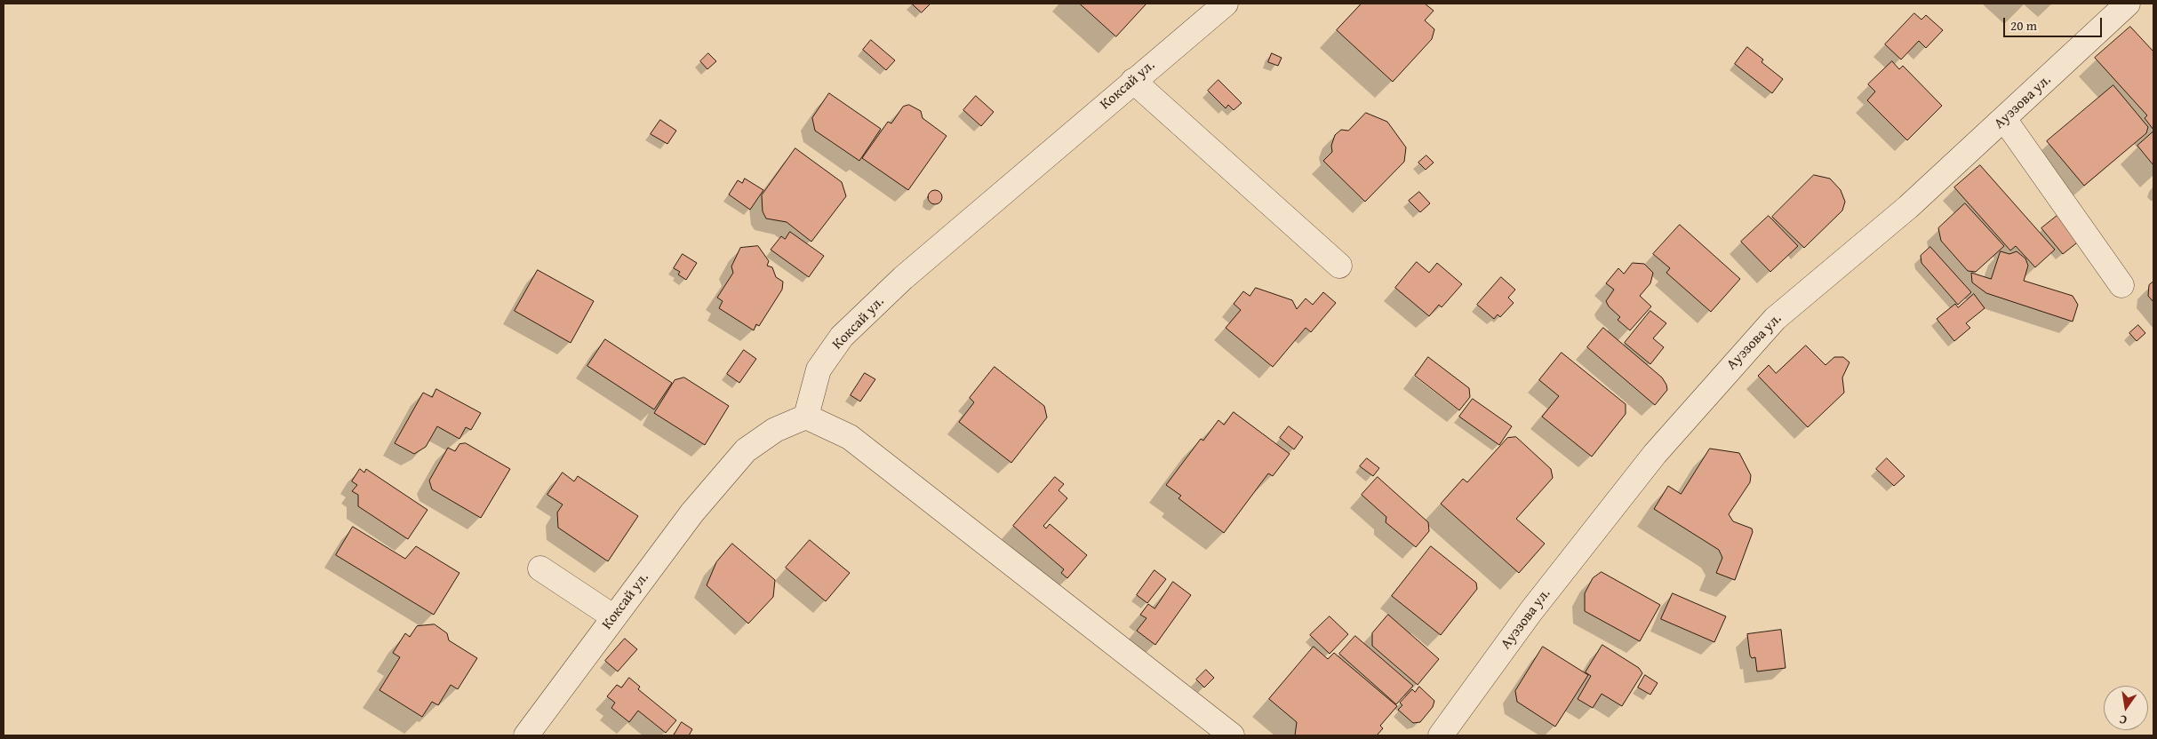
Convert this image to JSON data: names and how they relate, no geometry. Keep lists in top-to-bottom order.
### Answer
{
  "streets": {
    "street": ["Коксай ул.", "Ауэзова ул."]
  },
  "scale_bar": "20 m",
  "north": "bottom"
}
